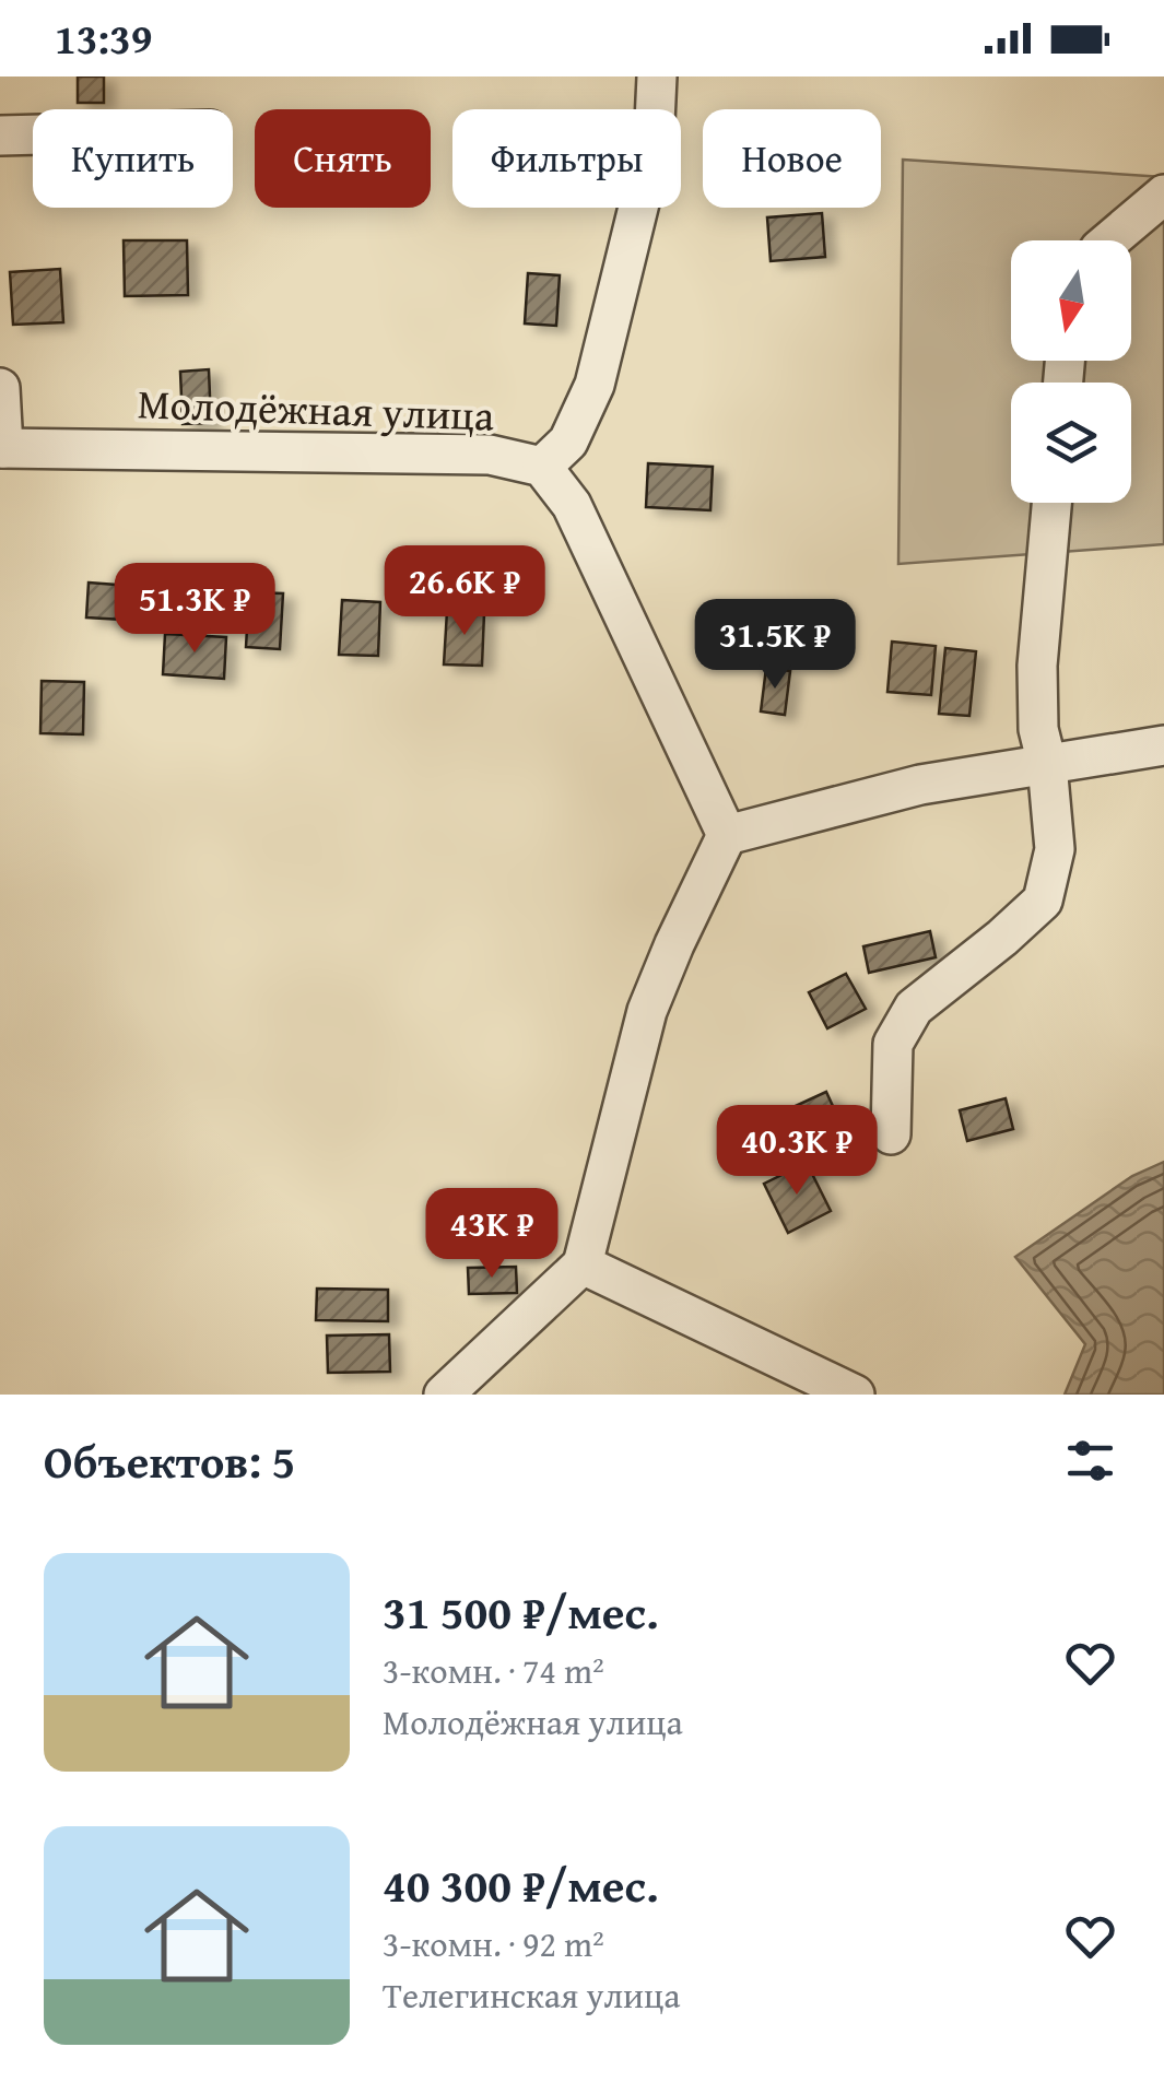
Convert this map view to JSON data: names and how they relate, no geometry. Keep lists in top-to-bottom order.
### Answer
{
  "streets": {
    "street": ["Молодёжная улица"]
  },
  "north": "bottom",
  "page": {
    "status": "13:39",
    "chip": [
      "Купить",
      "Снять",
      "Фильтры",
      "Новое"
    ],
    "price": [
      "26.6K ₽",
      "51.3K ₽",
      "31.5K ₽",
      "40.3K ₽",
      "43K ₽"
    ],
    "heading": "Объектов: 5",
    "list": [
      {
        "name": "31 500 ₽/мес.",
        "note": "3-комн. · 74 m² · Молодёжная улица"
      },
      {
        "name": "40 300 ₽/мес.",
        "note": "3-комн. · 92 m² · Телегинская улица"
      }
    ]
  }
}
